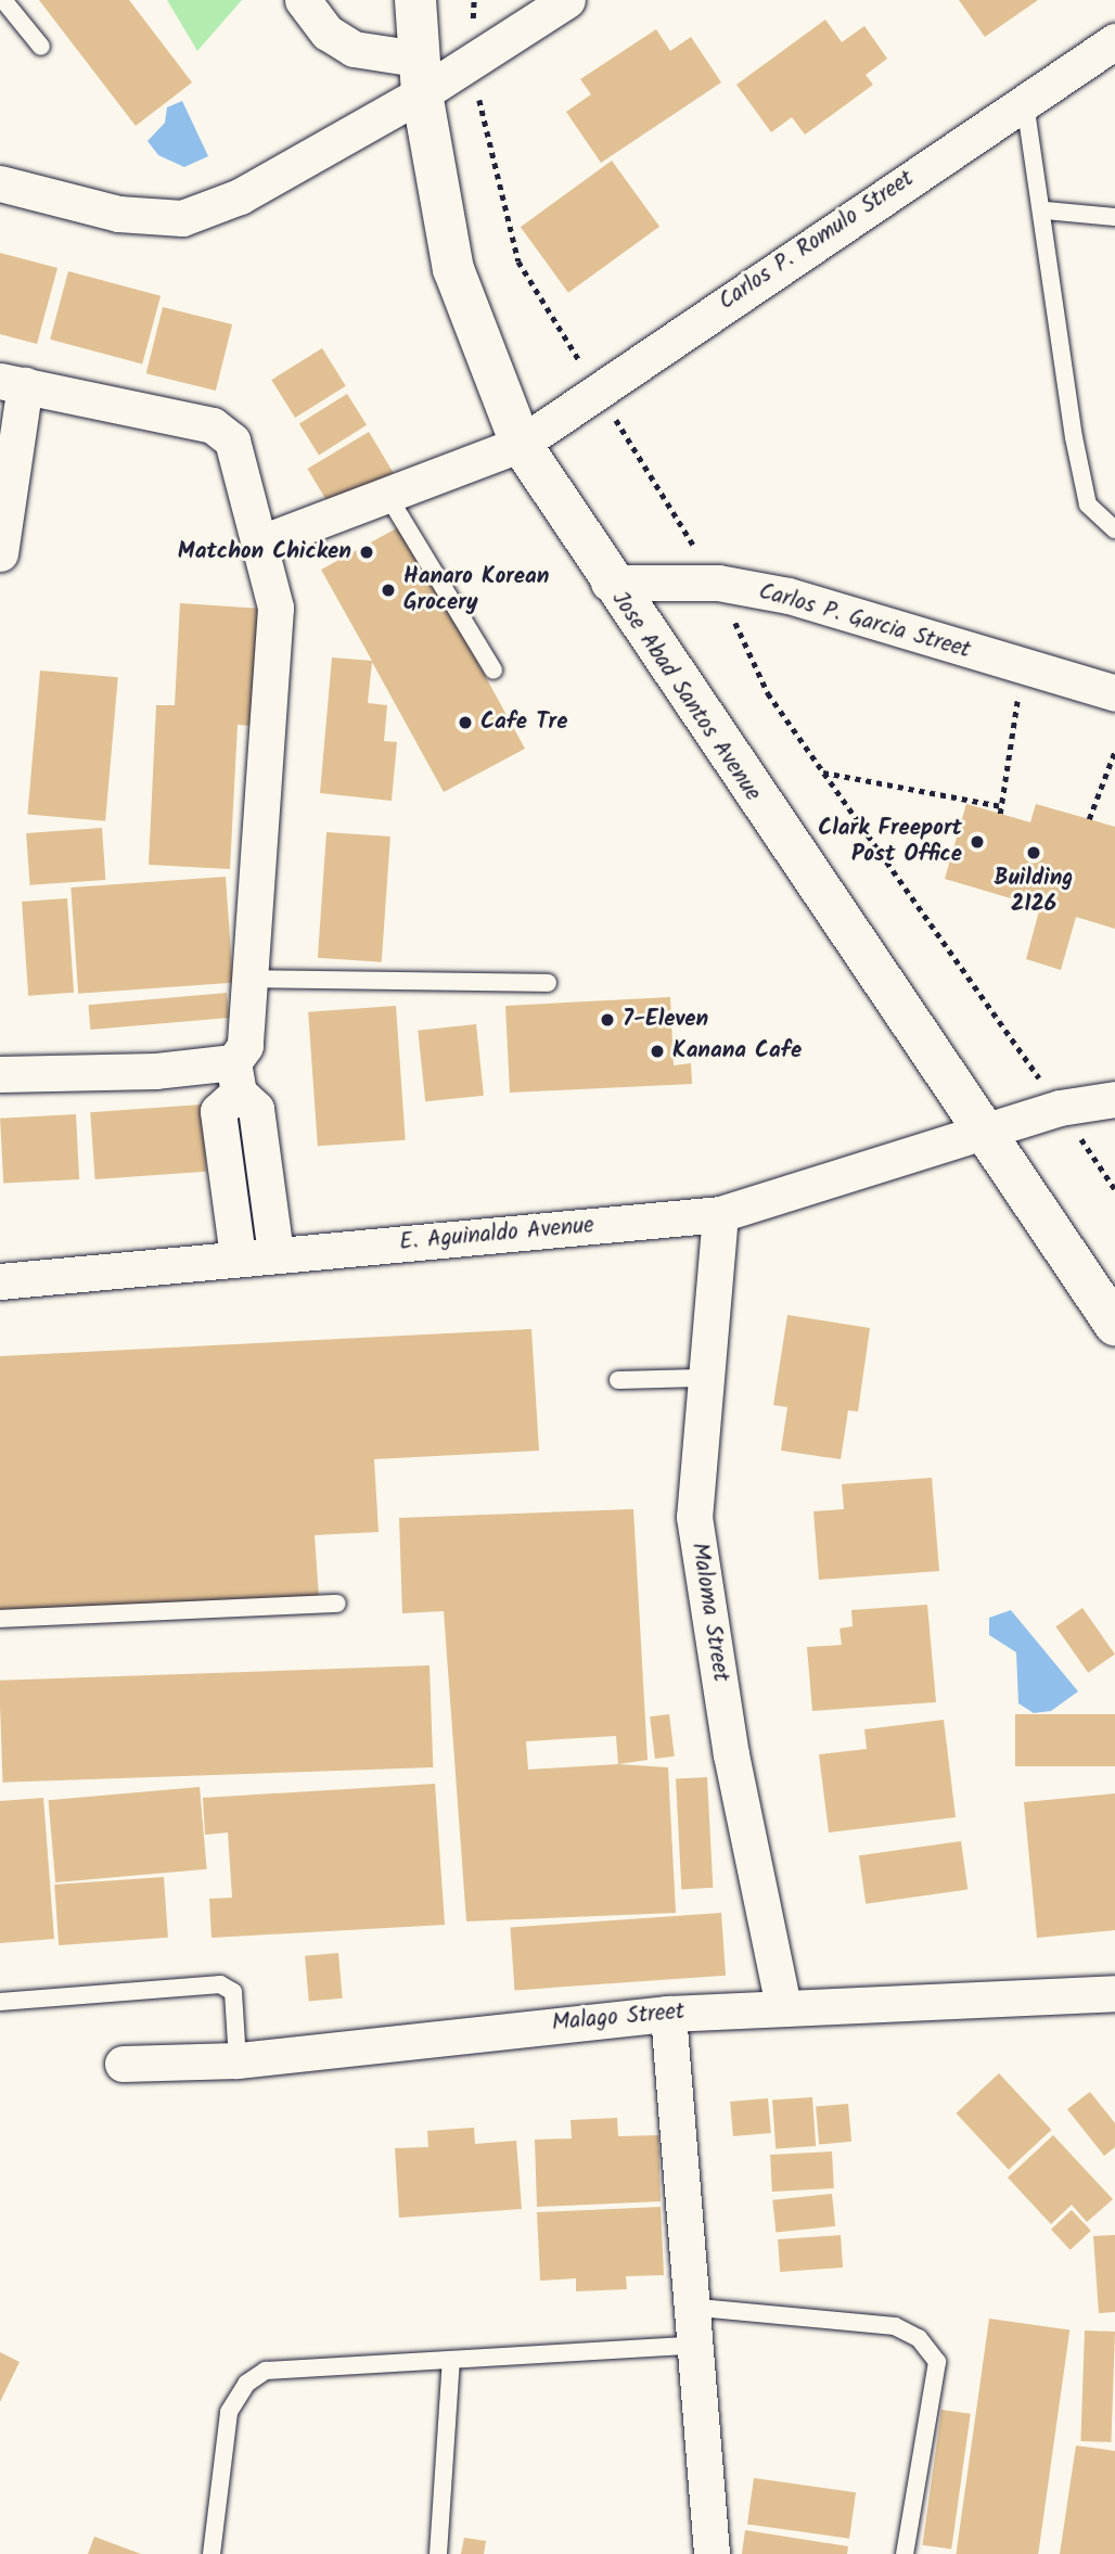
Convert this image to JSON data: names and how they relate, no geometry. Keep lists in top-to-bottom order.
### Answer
{
  "streets": {
    "main road": ["Jose Abad Santos Avenue"],
    "street": [
      "Carlos P. Romulo Street",
      "Carlos P. Garcia Street",
      "E. Aguinaldo Avenue",
      "Maloma Street",
      "Malago Street"
    ]
  },
  "crossings": [
    ["Carlos P. Romulo Street", "Jose Abad Santos Avenue"],
    ["Carlos P. Garcia Street", "Jose Abad Santos Avenue"],
    ["Jose Abad Santos Avenue", "E. Aguinaldo Avenue"],
    ["E. Aguinaldo Avenue", "Maloma Street"],
    ["Maloma Street", "Malago Street"]
  ],
  "places": [
    "Matchon Chicken",
    "Hanaro Korean Grocery",
    "Cafe Tre",
    "Clark Freeport Post Office",
    "Building 2126",
    "7-Eleven",
    "Kanana Cafe"
  ]
}
